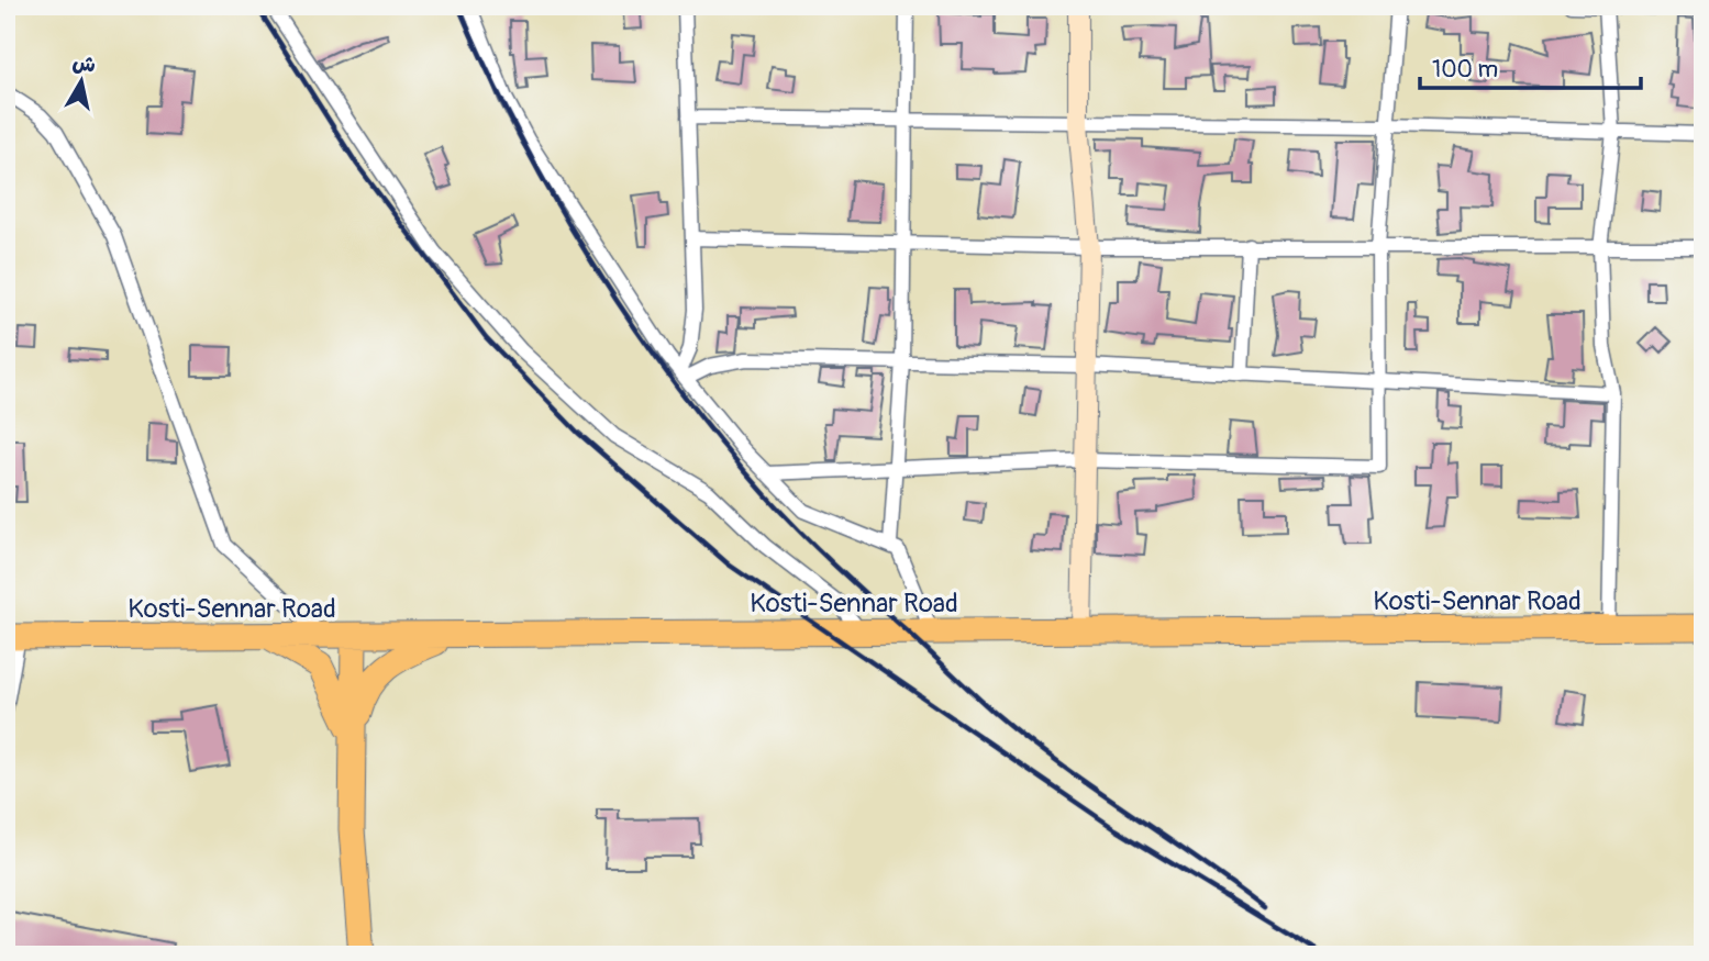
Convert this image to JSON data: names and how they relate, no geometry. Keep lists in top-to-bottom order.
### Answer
{
  "streets": {
    "highway": ["Kosti-Sennar Road"]
  },
  "scale_bar": "100 m",
  "north": "top"
}
